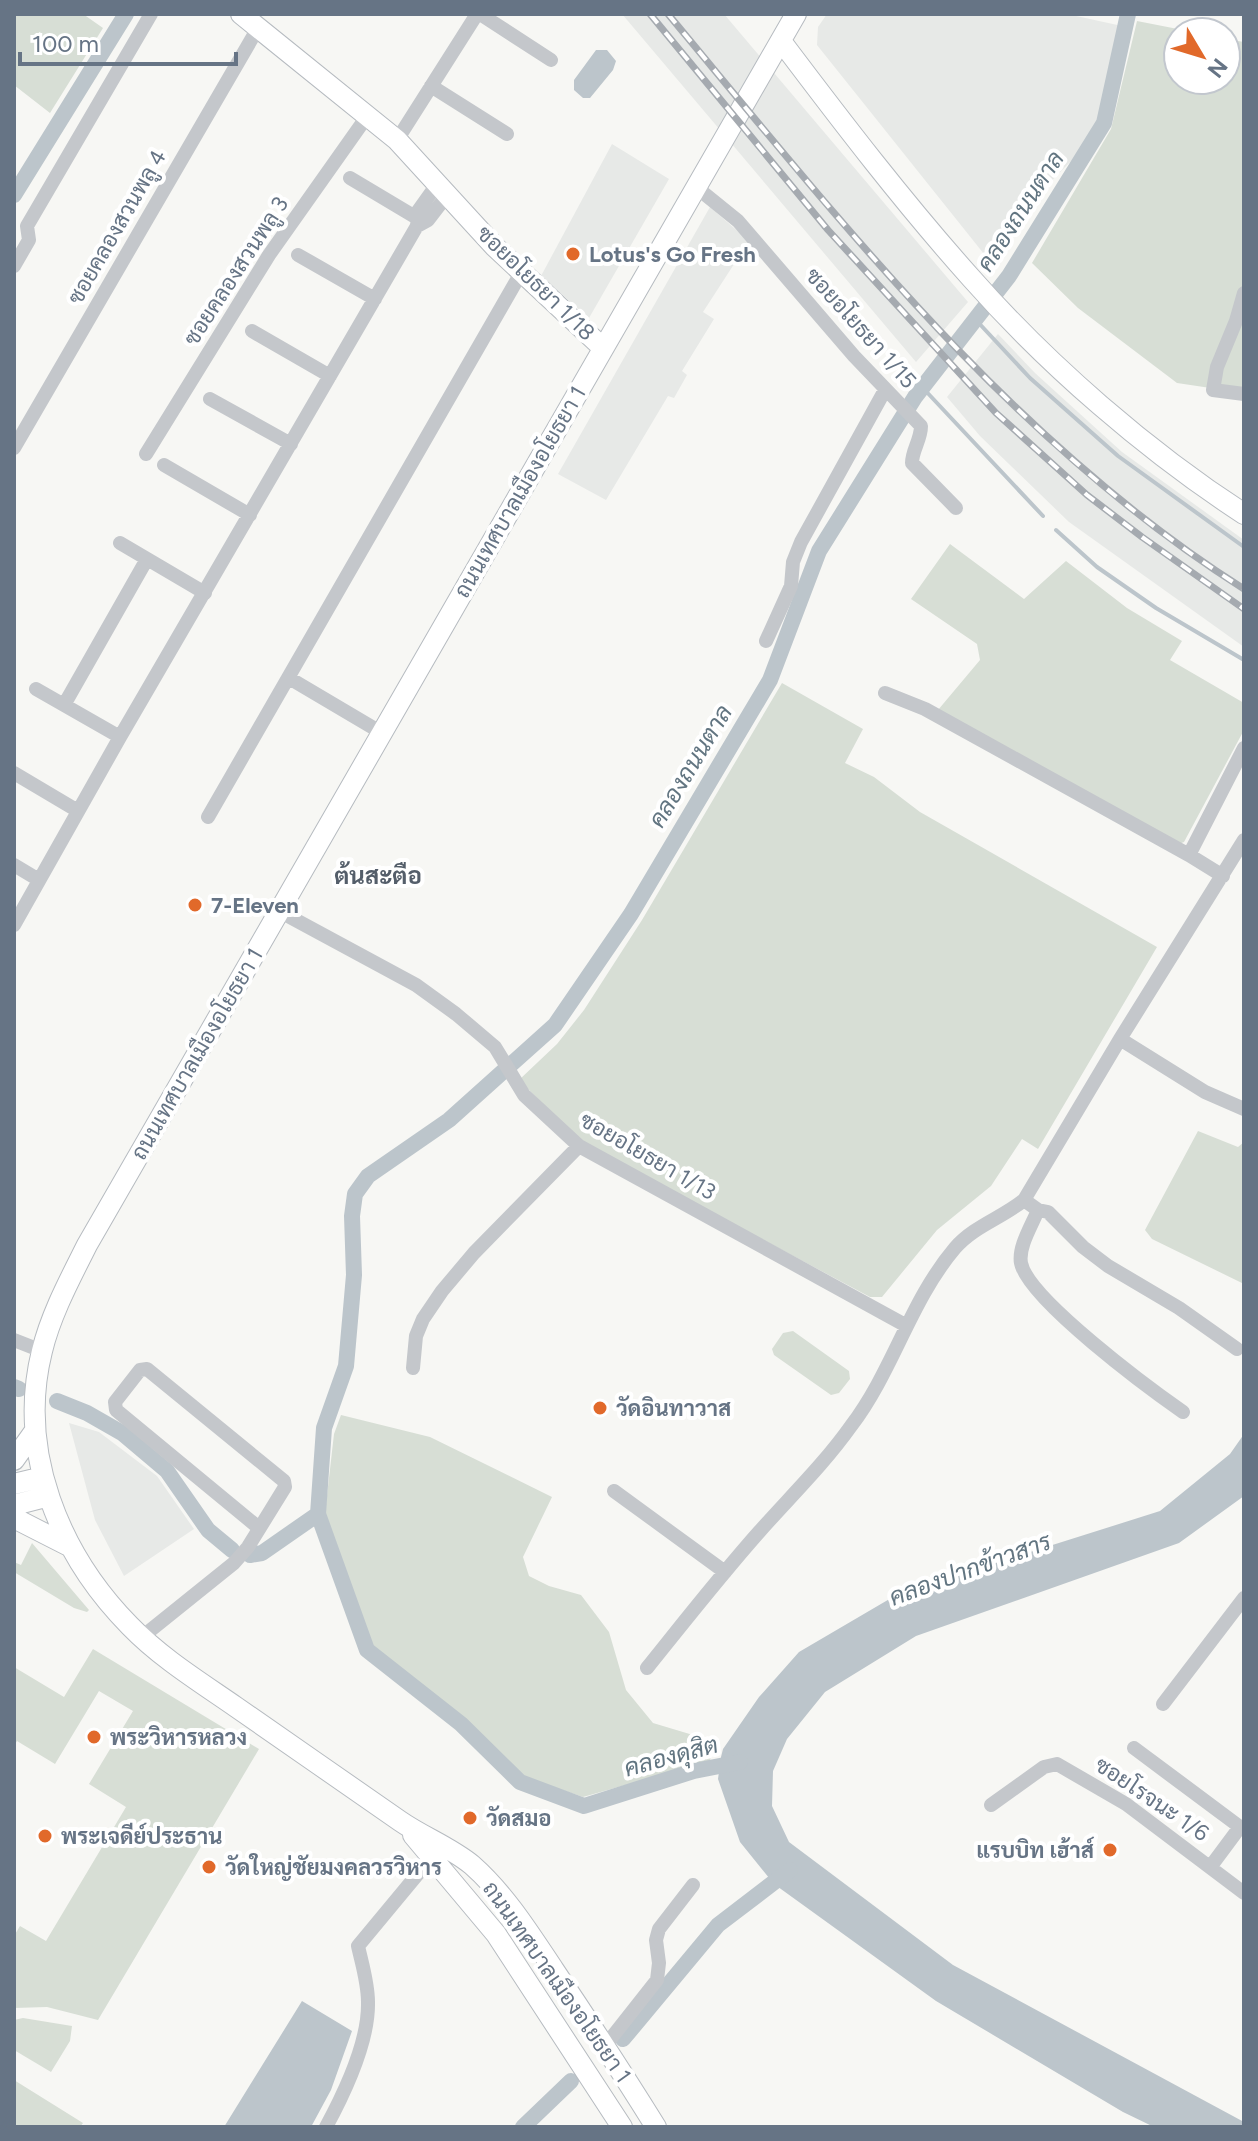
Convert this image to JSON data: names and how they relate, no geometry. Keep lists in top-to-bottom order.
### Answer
{
  "streets": {
    "main road": ["ซอยอโยธยา 1/18", "ถนนเทศบาลเมืองอโยธยา 1"],
    "street": [
      "ซอยคลองสวนพลู 4",
      "ซอยคลองสวนพลู 3",
      "ซอยอโยธยา 1/15",
      "ซอยอโยธยา 1/13",
      "ซอยโรจนะ 1/6"
    ]
  },
  "crossings": [
    ["ซอยคลองสวนพลู 4", "ซอยอโยธยา 1/18"],
    ["ซอยคลองสวนพลู 3", "ซอยอโยธยา 1/18"],
    ["ซอยอโยธยา 1/18", "ถนนเทศบาลเมืองอโยธยา 1"],
    ["ซอยอโยธยา 1/15", "ถนนเทศบาลเมืองอโยธยา 1"],
    ["ถนนเทศบาลเมืองอโยธยา 1", "ซอยอโยธยา 1/13"]
  ],
  "districts": ["ต้นสะตือ"],
  "water": ["คลองถนนตาล", "คลองปากข้าวสาร", "คลองดุสิต"],
  "places": [
    "Lotus's Go Fresh",
    "7-Eleven",
    "วัดอินทาวาส",
    "พระวิหารหลวง",
    "วัดสมอ",
    "พระเจดีย์ประธาน",
    "แรบบิท เฮ้าส์",
    "วัดใหญ่ชัยมงคลวรวิหาร"
  ],
  "scale_bar": "100 m",
  "north": "bottom right"
}
